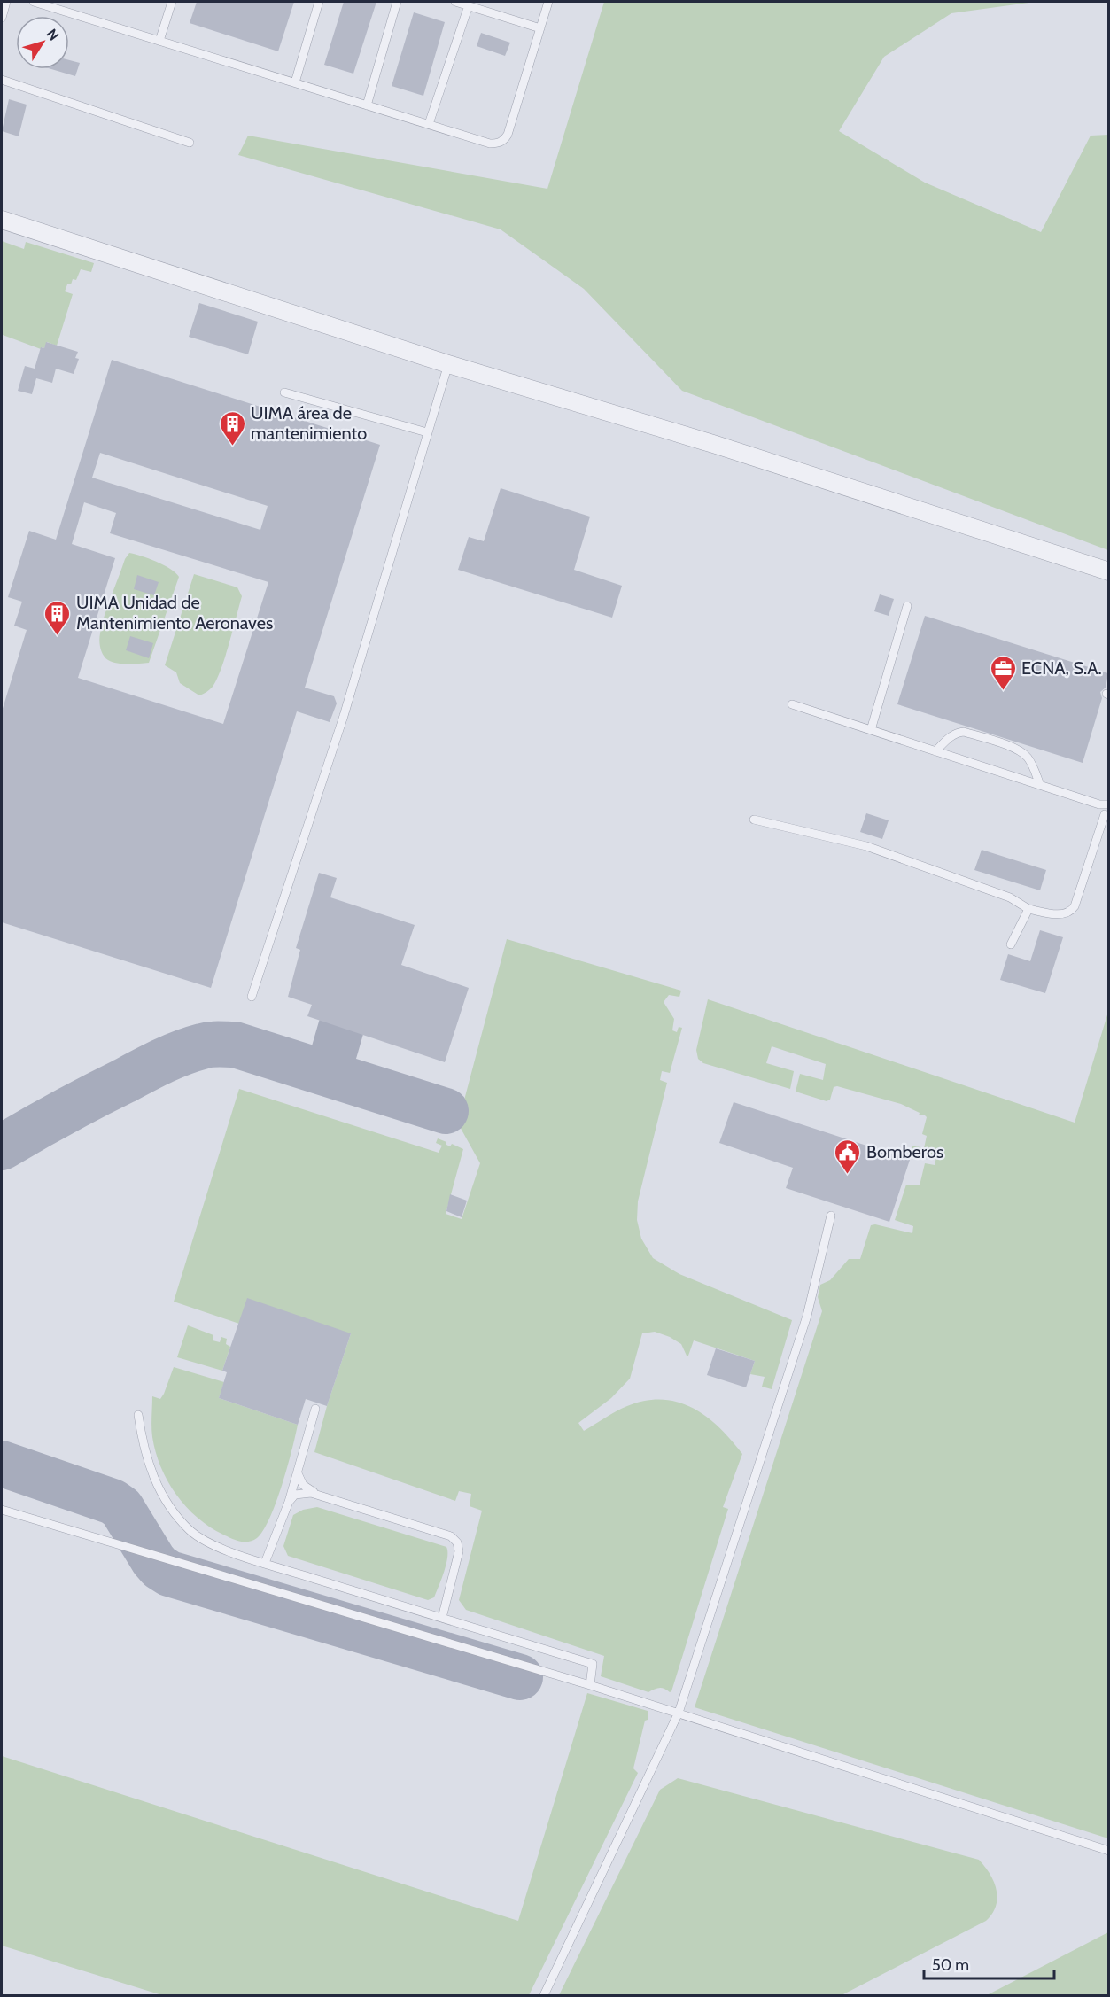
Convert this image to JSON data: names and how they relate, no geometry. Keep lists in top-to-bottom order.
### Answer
{
  "places": {
    "building": ["UIMA área de mantenimiento", "UIMA Unidad de Mantenimiento Aeronaves"],
    "office": ["ECNA, S.A."],
    "public building": ["Bomberos"]
  },
  "scale_bar": "50 m",
  "north": "top right"
}
